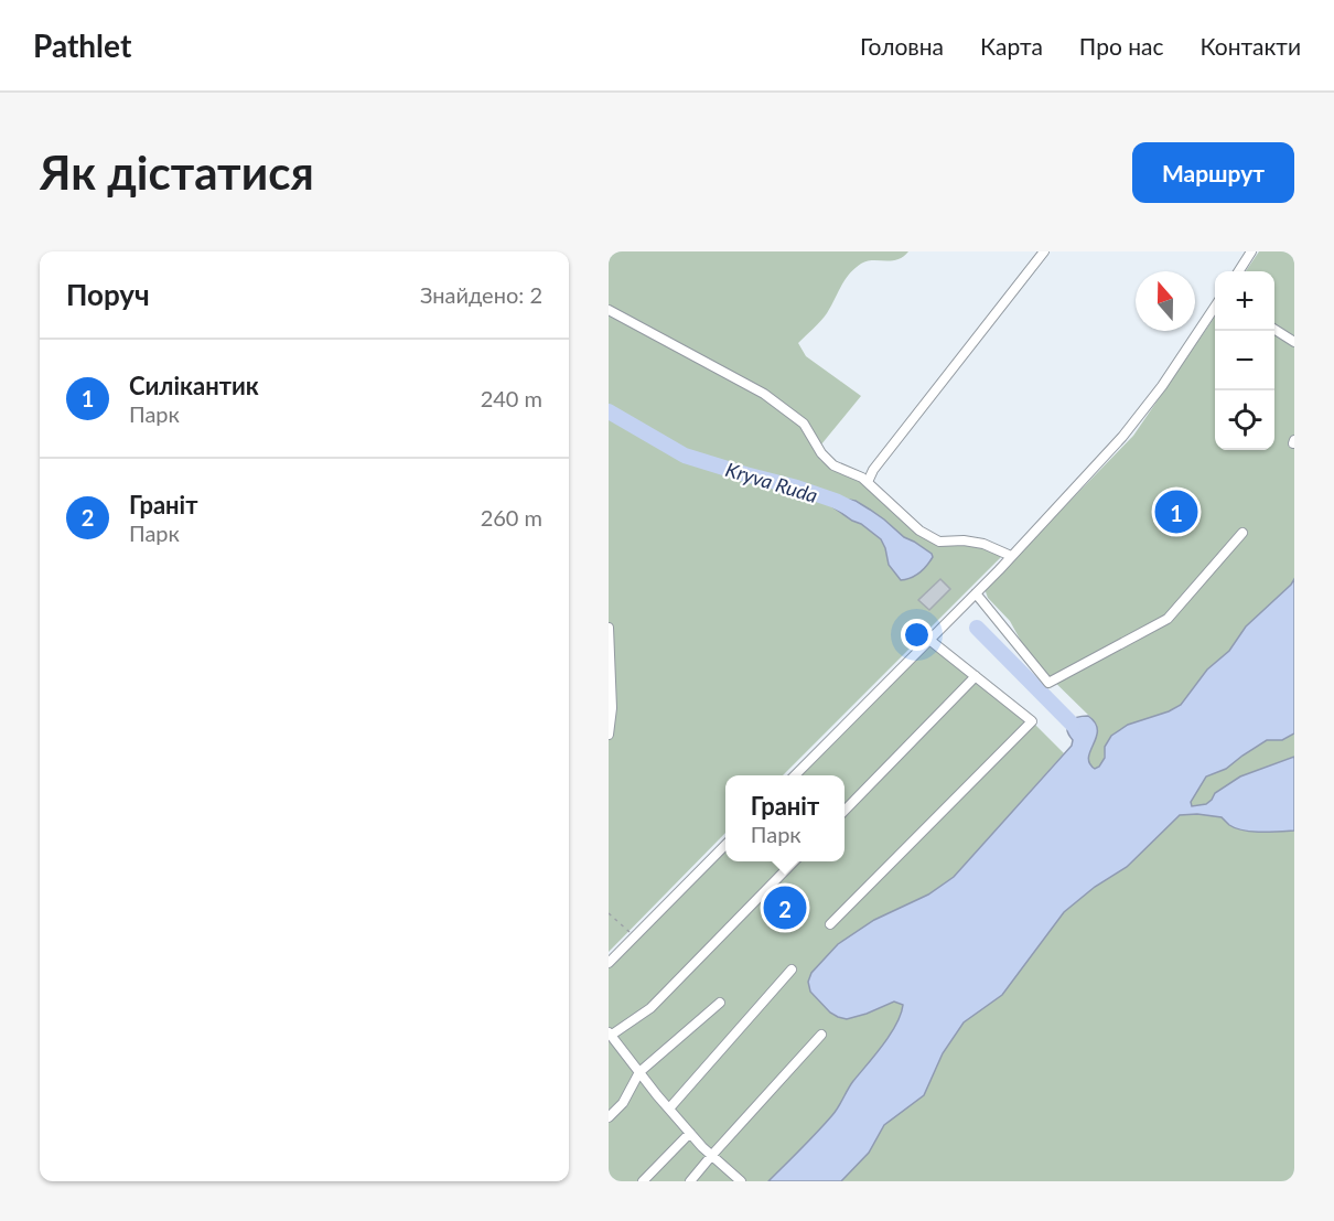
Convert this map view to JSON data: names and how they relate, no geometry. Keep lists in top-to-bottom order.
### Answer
{
  "water": ["Kryva Ruda"],
  "north": "top",
  "page": {
    "header": "Pathlet",
    "nav": [
      "Головна",
      "Карта",
      "Про нас",
      "Контакти"
    ],
    "buttons": "Маршрут",
    "title": "Як дістатися",
    "heading": ["Поруч", "Знайдено: 2"],
    "map_buttons": ["+", "−"],
    "list": [
      {
        "mark": "1",
        "name": "Силікантик",
        "note": "Парк",
        "value": "240 m"
      },
      {
        "mark": "2",
        "name": "Граніт",
        "note": "Парк",
        "value": "260 m"
      }
    ],
    "pins": ["1", "2"],
    "popup": ["Граніт", "Парк"]
  }
}
